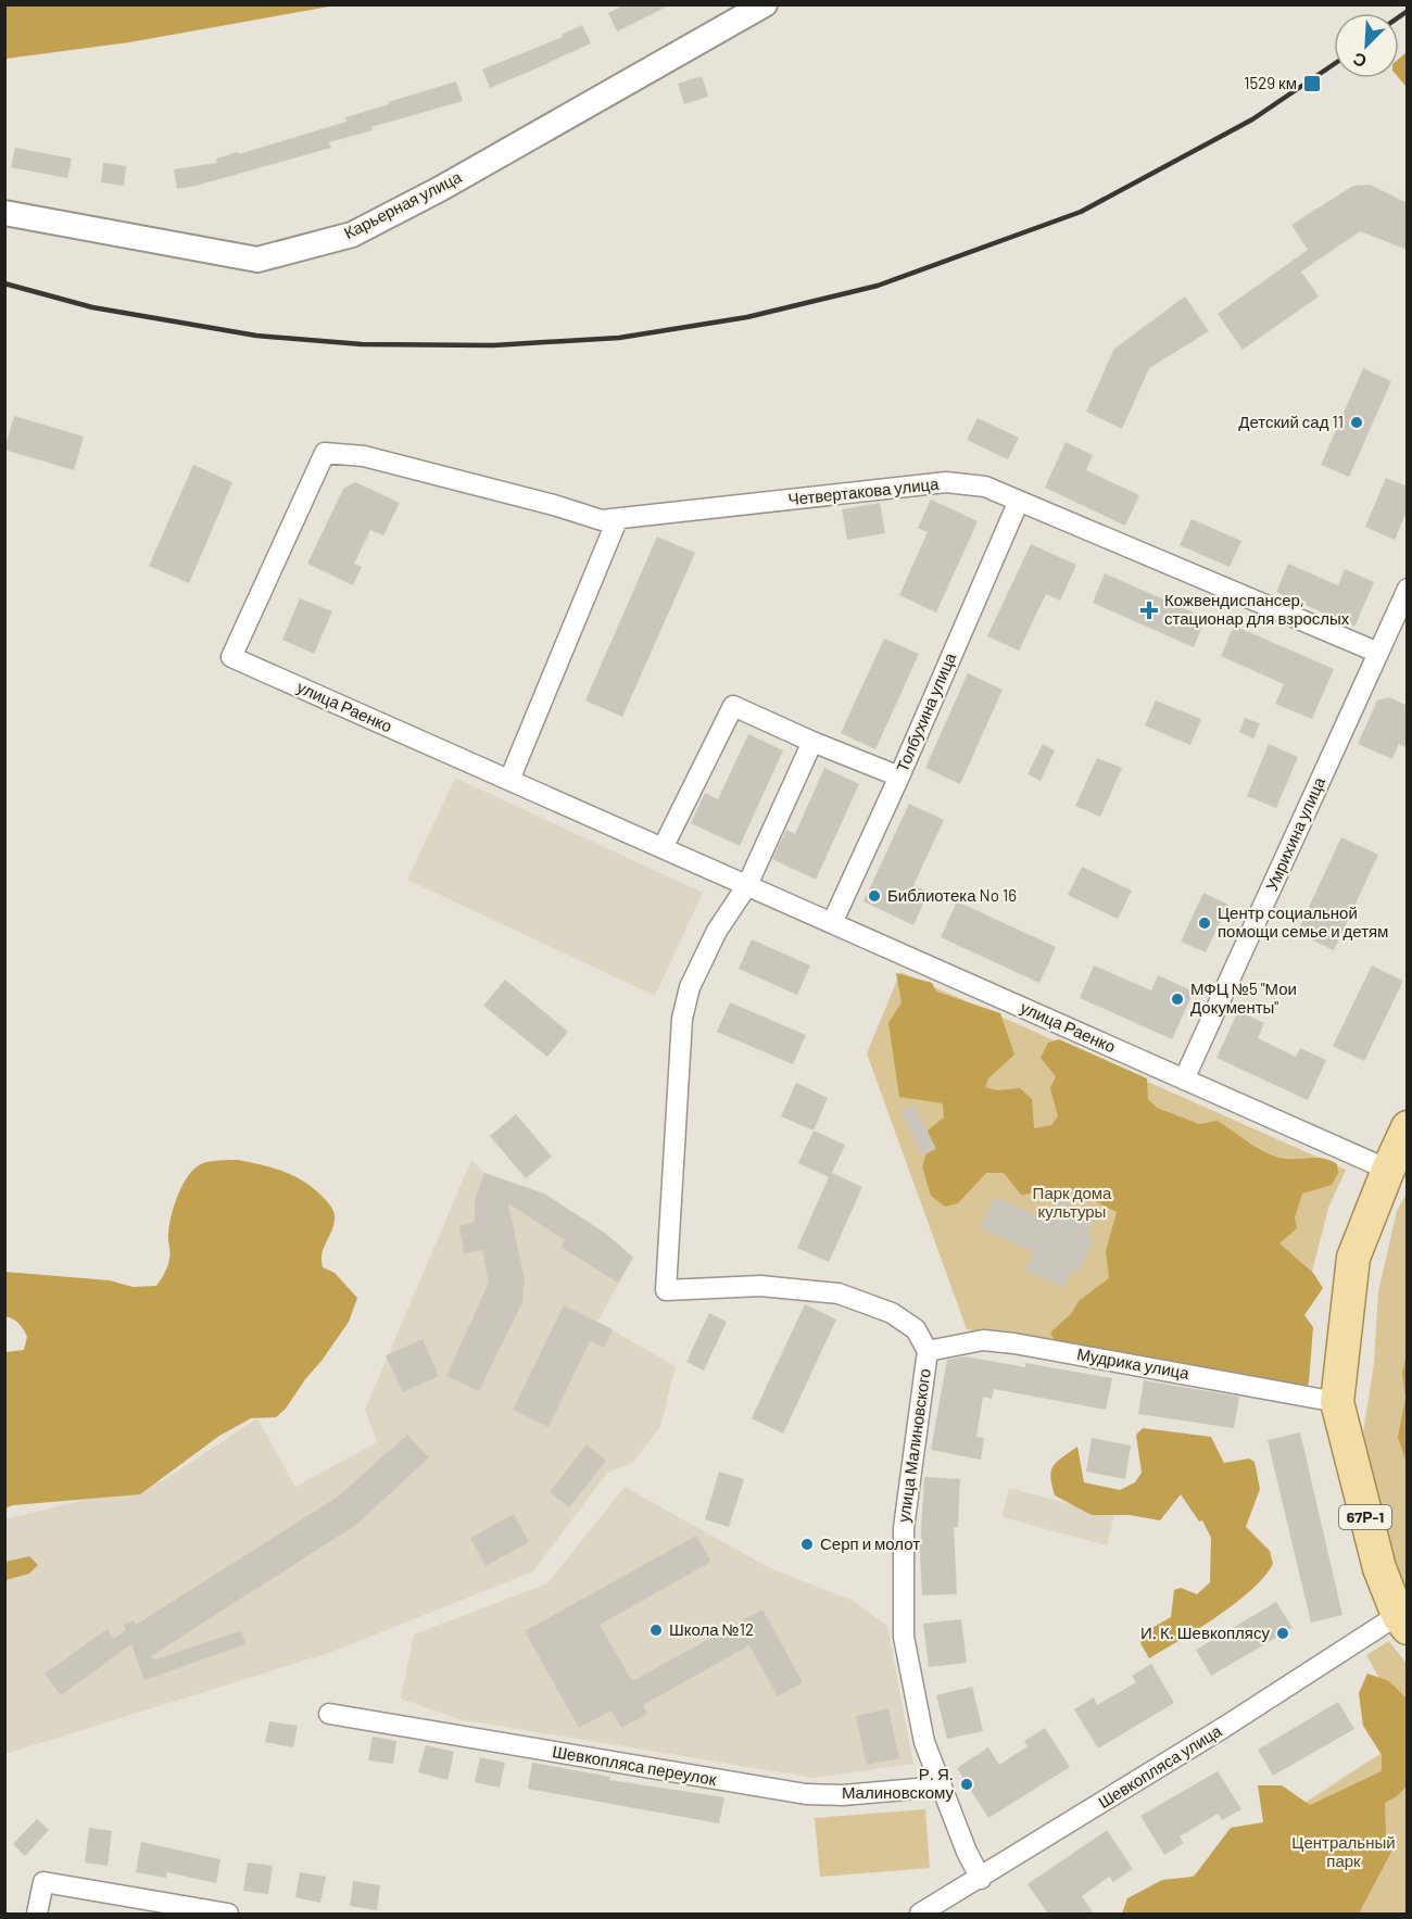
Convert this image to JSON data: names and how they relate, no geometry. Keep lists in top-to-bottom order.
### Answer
{
  "streets": {
    "main road": ["67Р-1"],
    "street": [
      "Карьерная улица",
      "Четвертакова улица",
      "улица Раенко",
      "Толбухина улица",
      "Умрихина улица",
      "Мудрика улица",
      "улица Малиновского",
      "Шевкопляса переулок",
      "Шевкопляса улица"
    ]
  },
  "crossings": [
    ["Четвертакова улица", "улица Раенко"],
    ["Четвертакова улица", "Толбухина улица"],
    ["Четвертакова улица", "Умрихина улица"],
    ["улица Раенко", "Толбухина улица"],
    ["улица Раенко", "Умрихина улица"],
    ["улица Раенко", "улица Малиновского"],
    ["улица Раенко", "67Р-1"],
    ["Мудрика улица", "улица Малиновского"],
    ["Мудрика улица", "67Р-1"],
    ["улица Малиновского", "Шевкопляса переулок"],
    ["улица Малиновского", "Шевкопляса улица"],
    ["67Р-1", "Шевкопляса улица"]
  ],
  "parks": ["Парк дома культуры", "Центральный парк"],
  "places": {
    "transit": ["1529 км"],
    "other": [
      "Детский сад 11",
      "Библиотека No 16",
      "Центр социальной помощи семье и детям",
      "МФЦ №5 \"Мои Документы\"",
      "Серп и молот",
      "Школа №12",
      "И. К. Шевкоплясу",
      "Р. Я. Малиновскому"
    ],
    "health": ["Кожвендиспансер, стационар для взрослых"]
  },
  "north": "bottom left"
}
